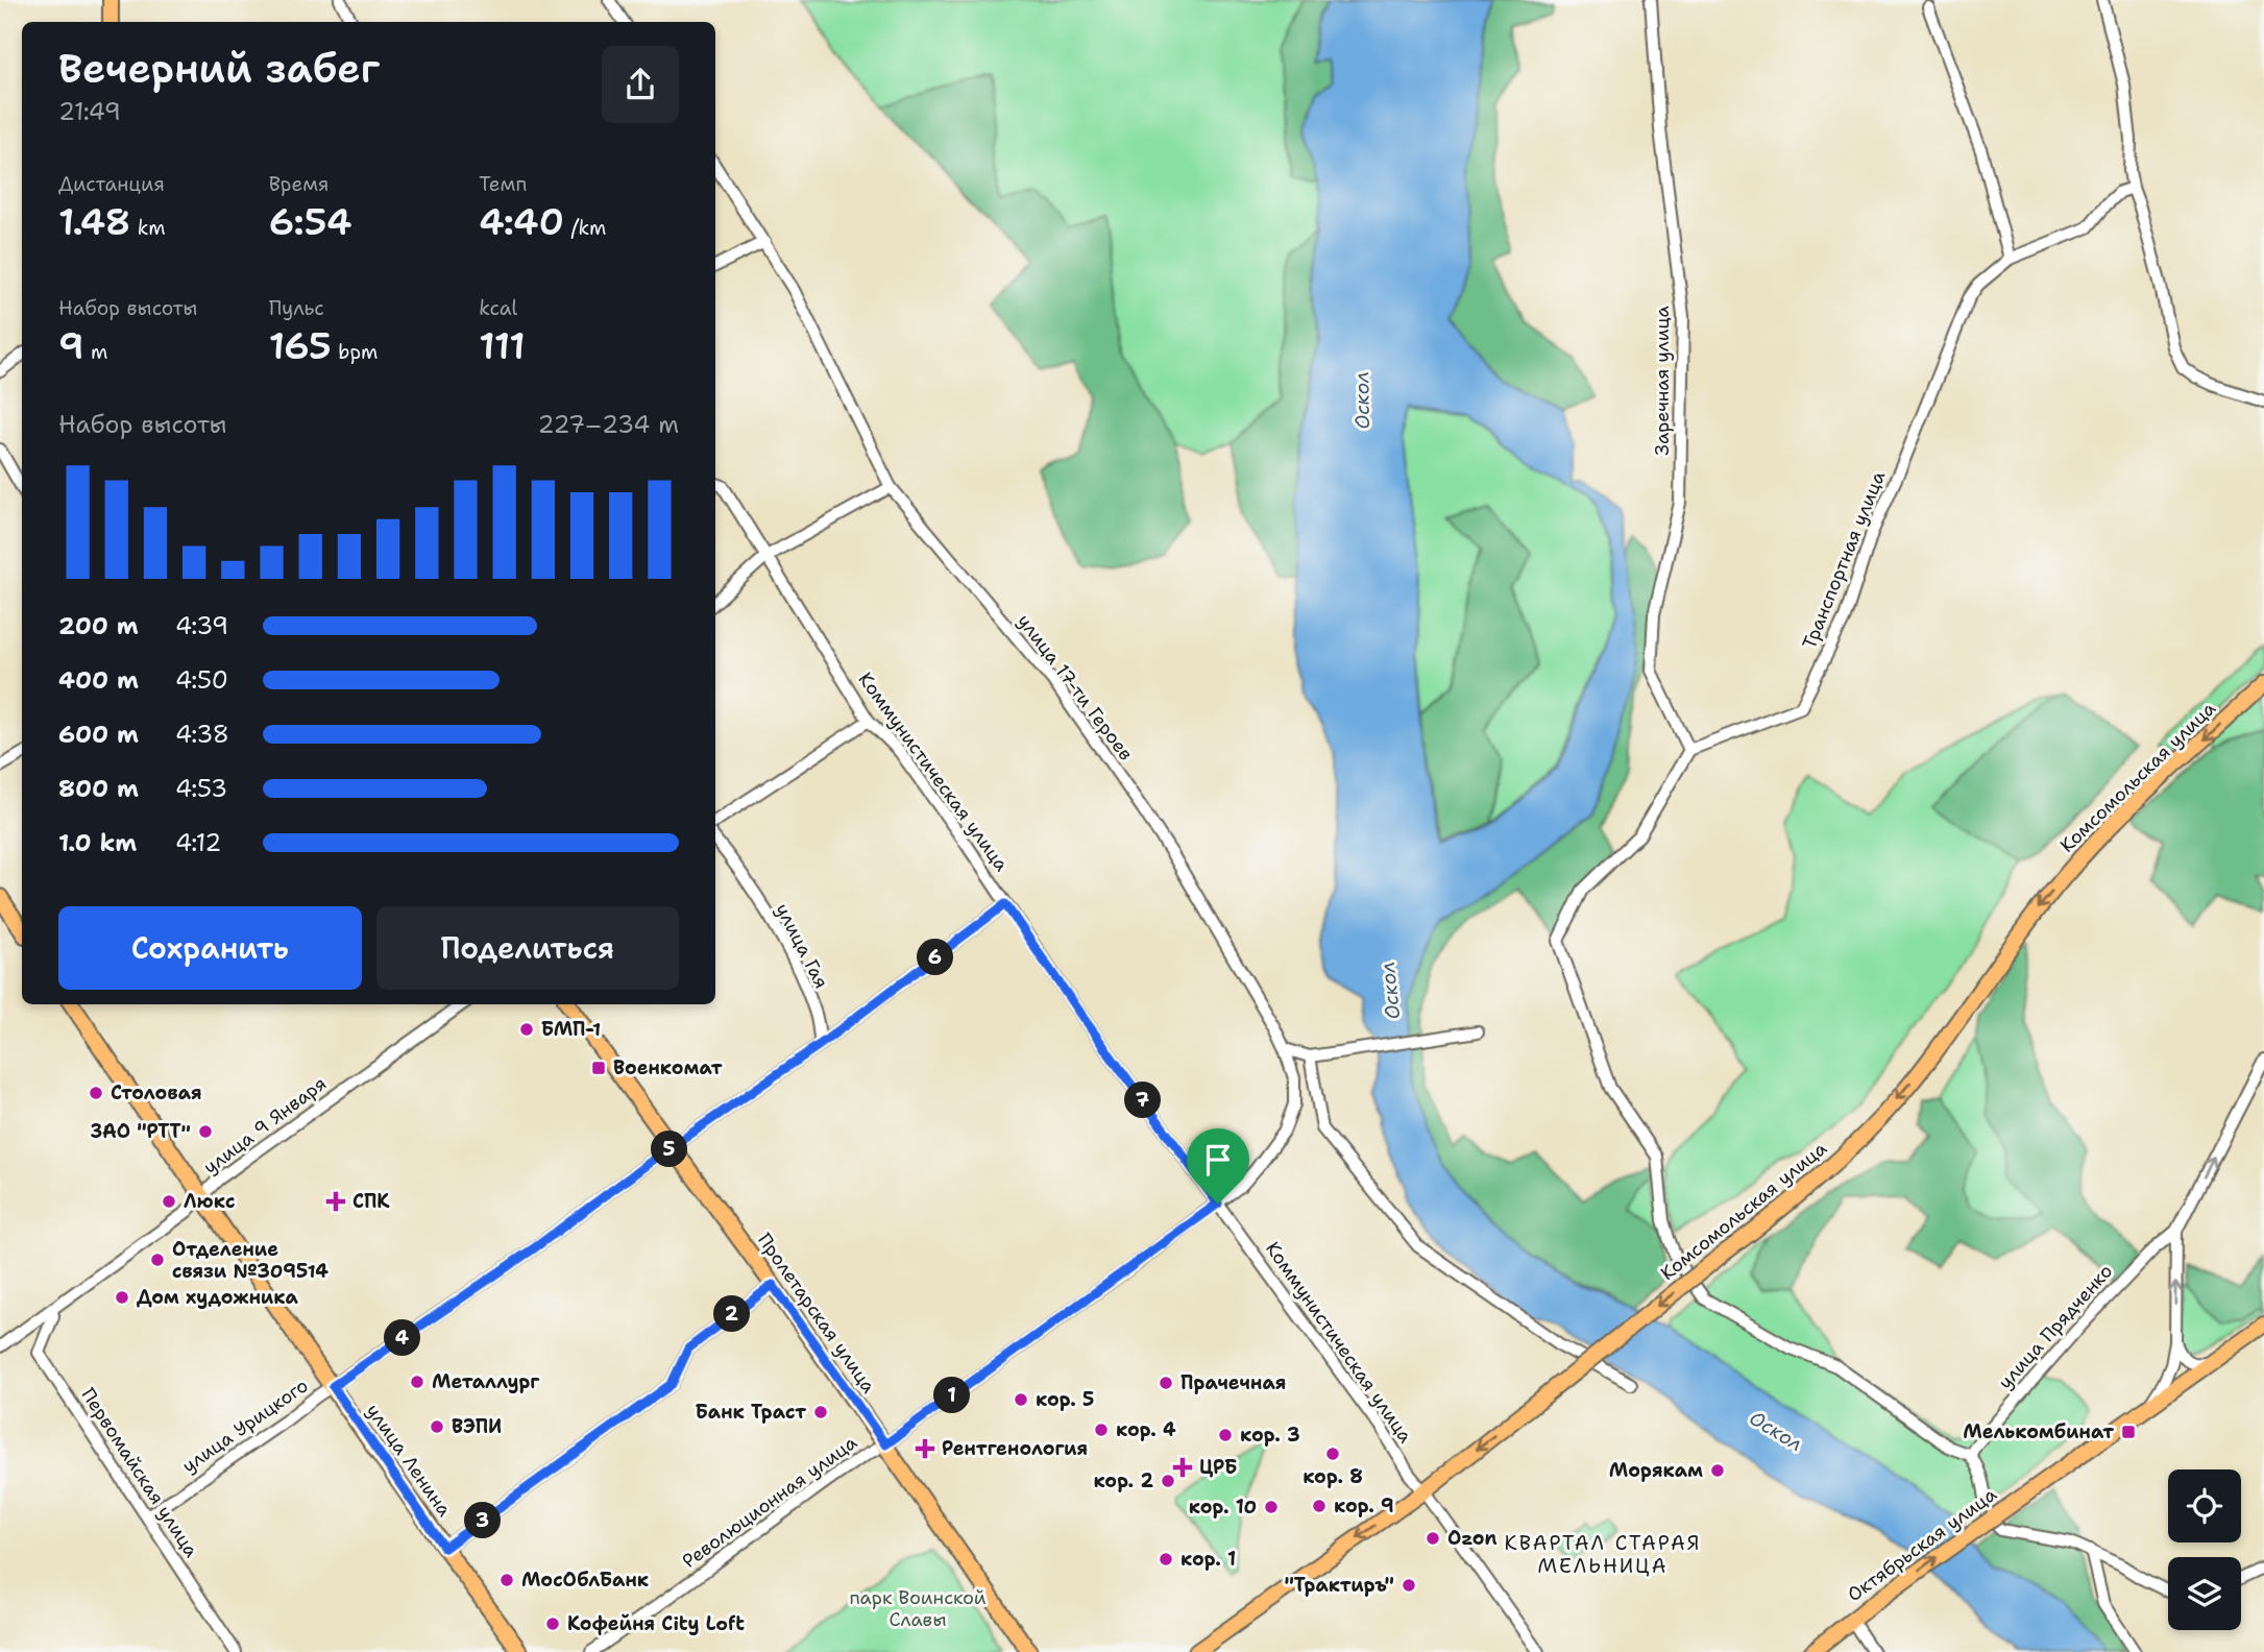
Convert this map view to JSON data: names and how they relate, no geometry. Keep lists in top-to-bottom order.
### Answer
{
  "streets": {
    "main road": [
      "Комсомольская улица",
      "Пролетарская улица",
      "улица Прядченко",
      "улица Ленина",
      "Октябрьская улица"
    ],
    "street": [
      "Заречная улица",
      "Транспортная улица",
      "улица 17-ти Героев",
      "Коммунистическая улица",
      "улица Гая",
      "улица 9 Января",
      "улица Урицкого",
      "Первомайская улица",
      "Революционная улица"
    ]
  },
  "crossings": [
    ["Заречная улица", "Транспортная улица"],
    ["улица 17-ти Героев", "Коммунистическая улица"],
    ["улица 17-ти Героев", "Революционная улица"],
    ["Коммунистическая улица", "Комсомольская улица"],
    ["Коммунистическая улица", "улица Урицкого"],
    ["Коммунистическая улица", "Революционная улица"],
    ["улица Гая", "улица Урицкого"],
    ["улица 9 Января", "улица Ленина"],
    ["улица 9 Января", "Первомайская улица"],
    ["Пролетарская улица", "улица Урицкого"],
    ["Пролетарская улица", "Революционная улица"],
    ["улица Прядченко", "Октябрьская улица"],
    ["улица Урицкого", "улица Ленина"],
    ["улица Урицкого", "Первомайская улица"]
  ],
  "one_way": ["Комсомольская улица", "Октябрьская улица"],
  "districts": ["КВАРТАЛ СТАРАЯ МЕЛЬНИЦА"],
  "water": ["Оскол"],
  "parks": ["парк Воинской Славы"],
  "places": {
    "other": [
      "БМП-1",
      "Столовая",
      "ЗАО \"РТТ\"",
      "Люкс",
      "Отделение связи №309514",
      "Дом художника",
      "Металлург",
      "Прачечная",
      "кор. 5",
      "Банк Траст",
      "ВЭПИ",
      "кор. 4",
      "кор. 3",
      "кор. 8",
      "Морякам",
      "кор. 2",
      "кор. 9",
      "кор. 10",
      "Ozon",
      "кор. 1",
      "МосОблБанк",
      "\"Трактиръ\"",
      "Кофейня City Loft"
    ],
    "transit": ["Военкомат", "Мелькомбинат"],
    "health": ["СПК", "Рентгенология", "ЦРБ"]
  },
  "page": {
    "heading": ["Вечерний забег", "21:49"],
    "stats": [
      ["Дистанция", "1.48 km"],
      ["Время", "6:54"],
      ["Темп", "4:40 /km"],
      ["Набор высоты", "9 m"],
      ["Пульс", "165 bpm"],
      ["kcal", "111"]
    ],
    "chart": ["Набор высоты", "227–234 m"],
    "list": [
      {
        "name": "200 m",
        "note": "4:39"
      },
      {
        "name": "400 m",
        "note": "4:50"
      },
      {
        "name": "600 m",
        "note": "4:38"
      },
      {
        "name": "800 m",
        "note": "4:53"
      },
      {
        "name": "1.0 km",
        "note": "4:12"
      }
    ],
    "buttons": ["Сохранить", "Поделиться"],
    "pins": [
      "6",
      "7",
      "5",
      "2",
      "4",
      "1",
      "3"
    ]
  }
}
